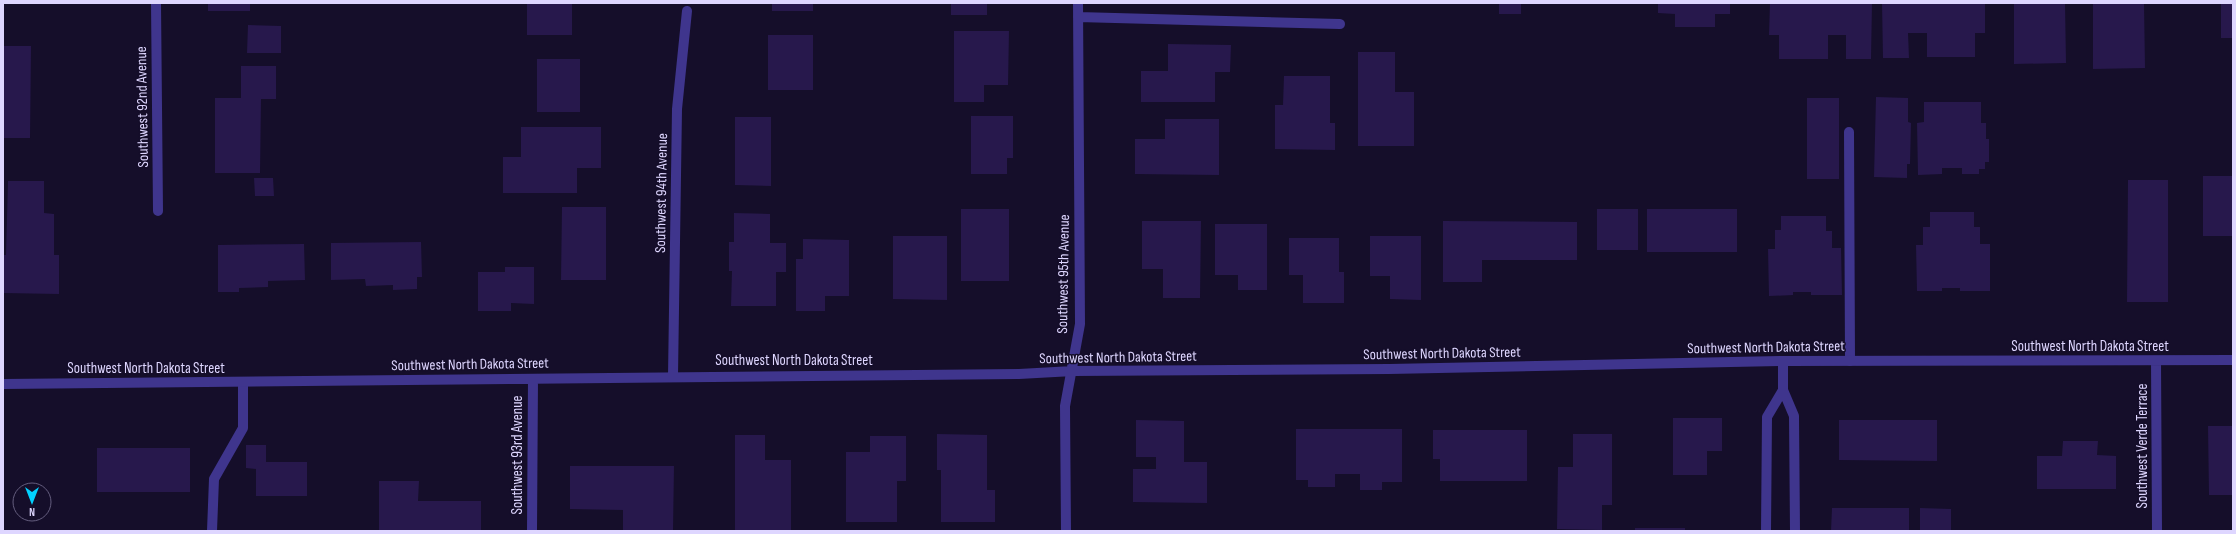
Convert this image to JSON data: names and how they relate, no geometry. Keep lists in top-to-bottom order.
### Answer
{
  "streets": {
    "street": [
      "Southwest 92nd Avenue",
      "Southwest 94th Avenue",
      "Southwest 95th Avenue",
      "Southwest North Dakota Street",
      "Southwest Verde Terrace",
      "Southwest 93rd Avenue"
    ]
  },
  "crossings": [
    ["Southwest 94th Avenue", "Southwest North Dakota Street"],
    ["Southwest 95th Avenue", "Southwest North Dakota Street"],
    ["Southwest North Dakota Street", "Southwest Verde Terrace"],
    ["Southwest North Dakota Street", "Southwest 93rd Avenue"]
  ],
  "north": "bottom"
}
